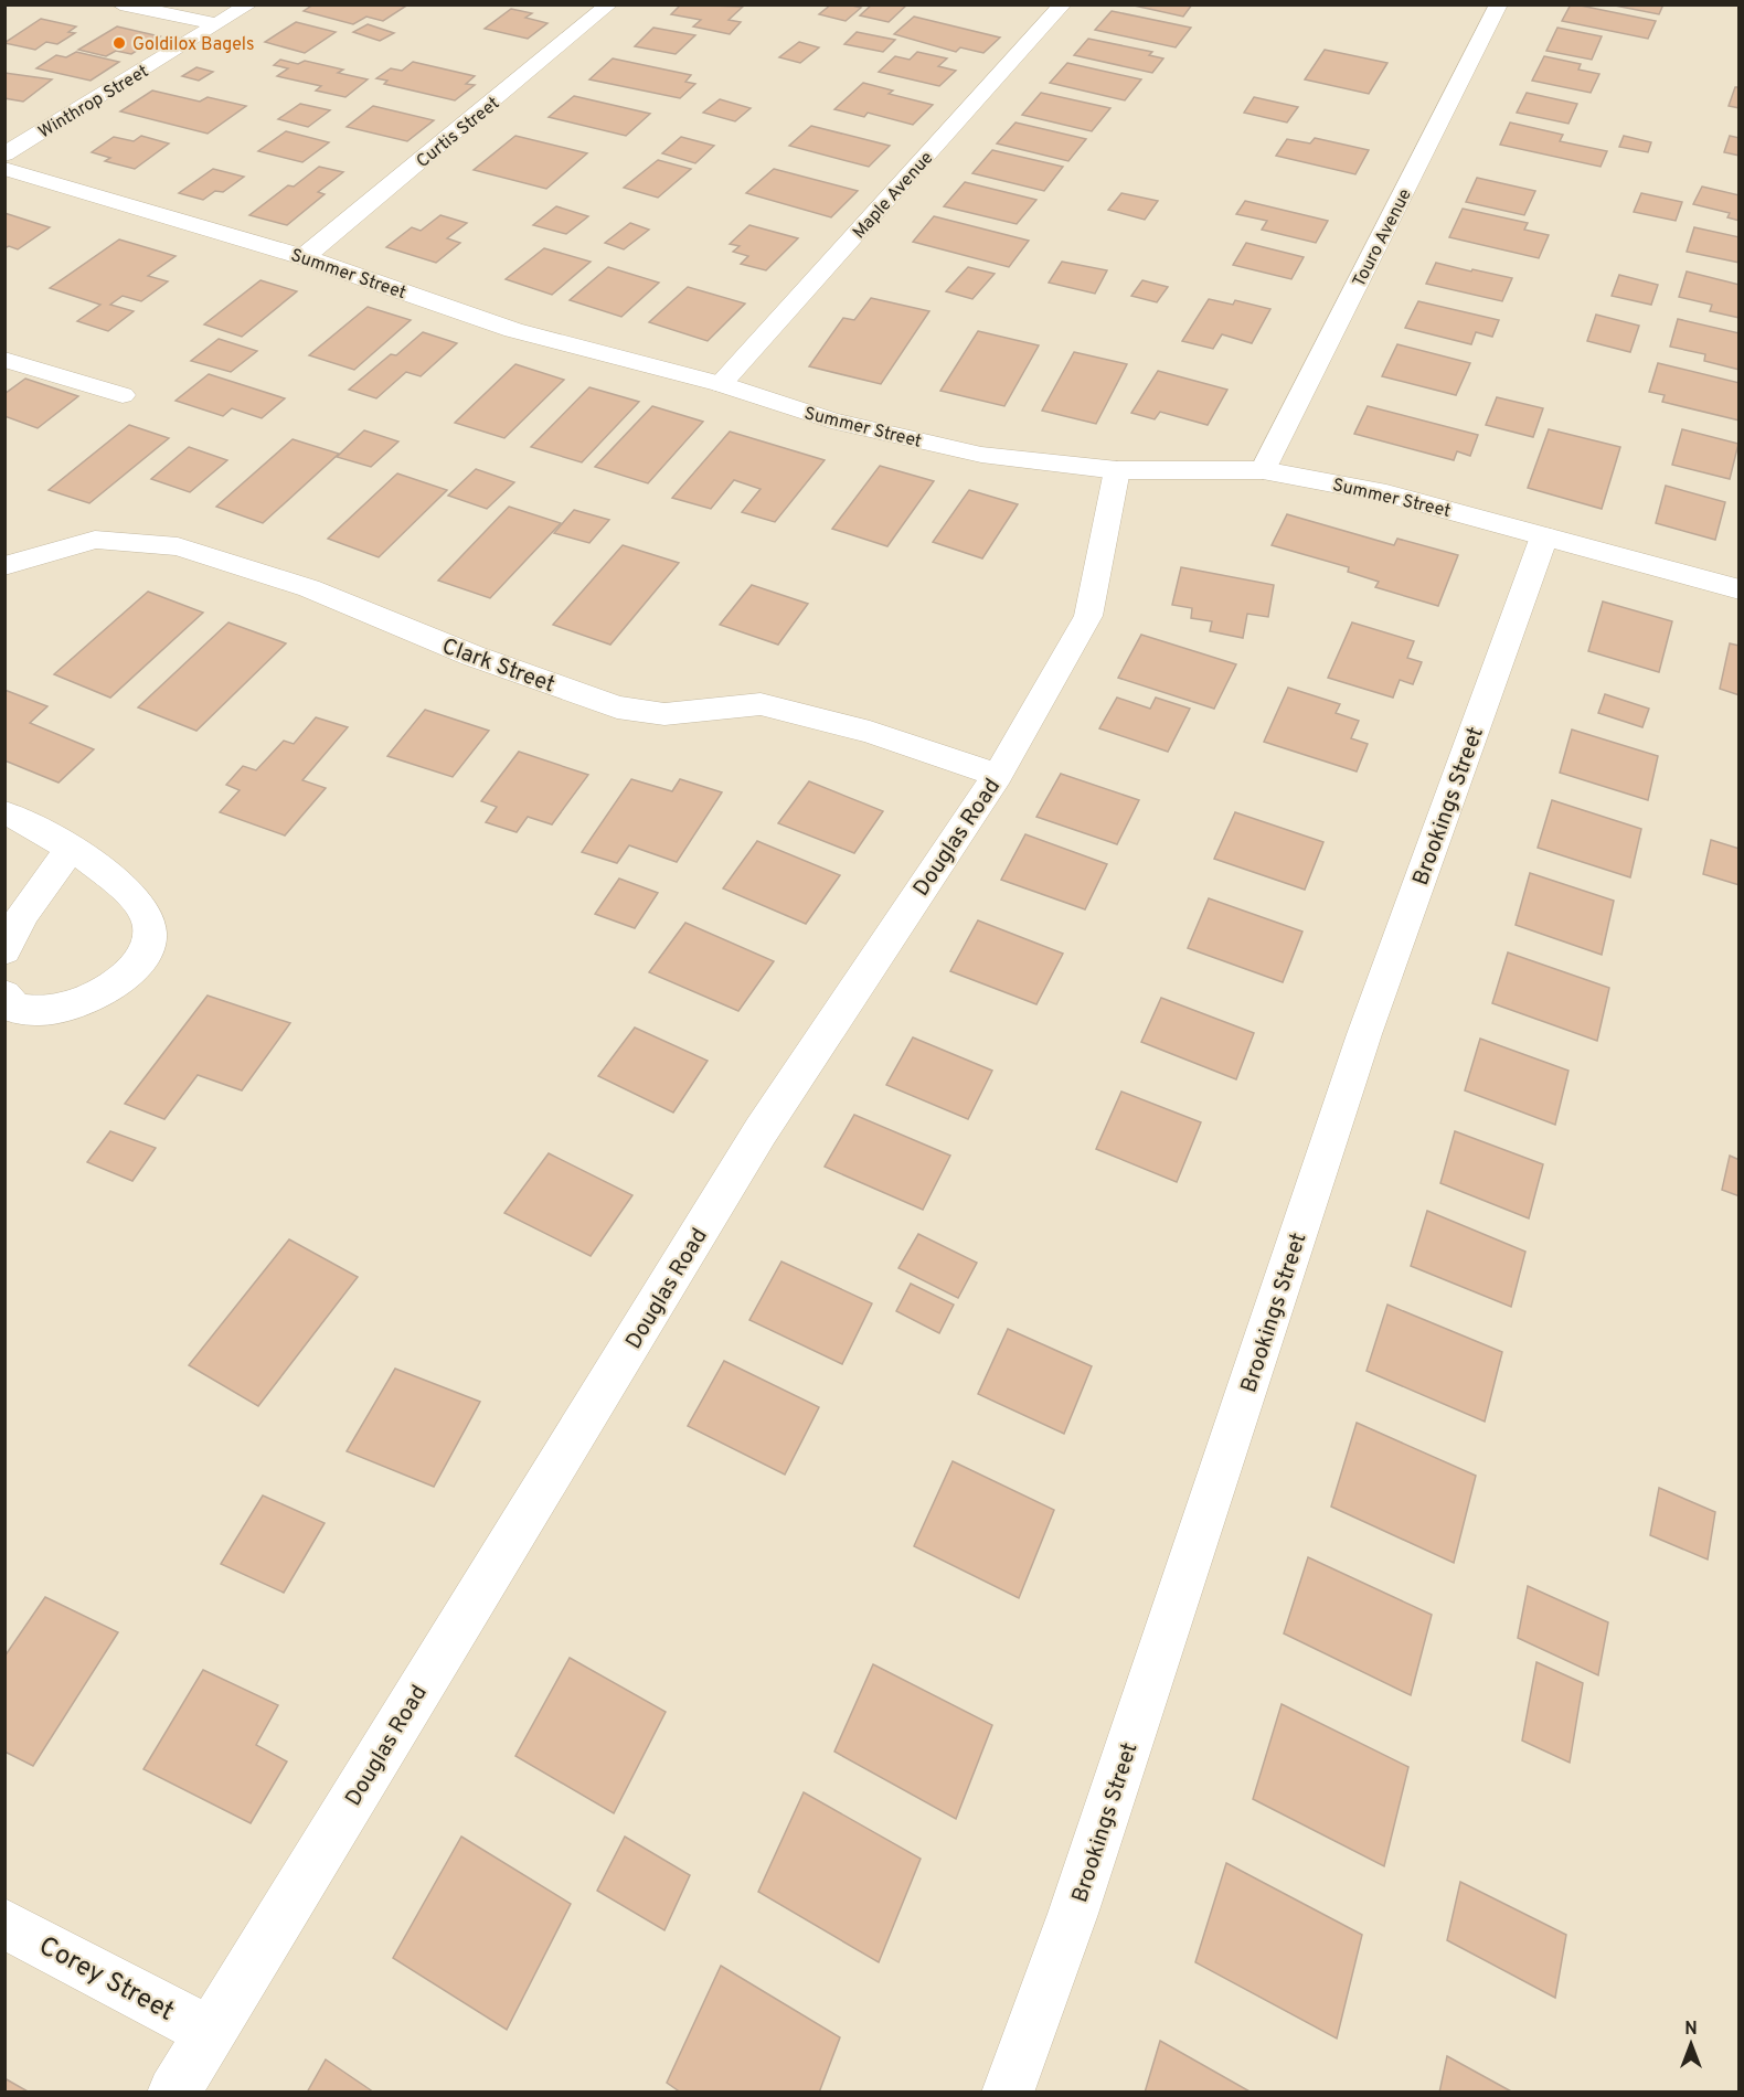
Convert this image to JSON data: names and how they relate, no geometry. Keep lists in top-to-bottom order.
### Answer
{
  "streets": {
    "street": [
      "Winthrop Street",
      "Curtis Street",
      "Maple Avenue",
      "Touro Avenue",
      "Summer Street",
      "Clark Street",
      "Brookings Street",
      "Douglas Road",
      "Corey Street"
    ]
  },
  "crossings": [
    ["Curtis Street", "Summer Street"],
    ["Maple Avenue", "Summer Street"],
    ["Touro Avenue", "Summer Street"],
    ["Summer Street", "Brookings Street"],
    ["Summer Street", "Douglas Road"],
    ["Clark Street", "Douglas Road"],
    ["Douglas Road", "Corey Street"]
  ],
  "places": ["Goldilox Bagels"],
  "north": "top"
}
